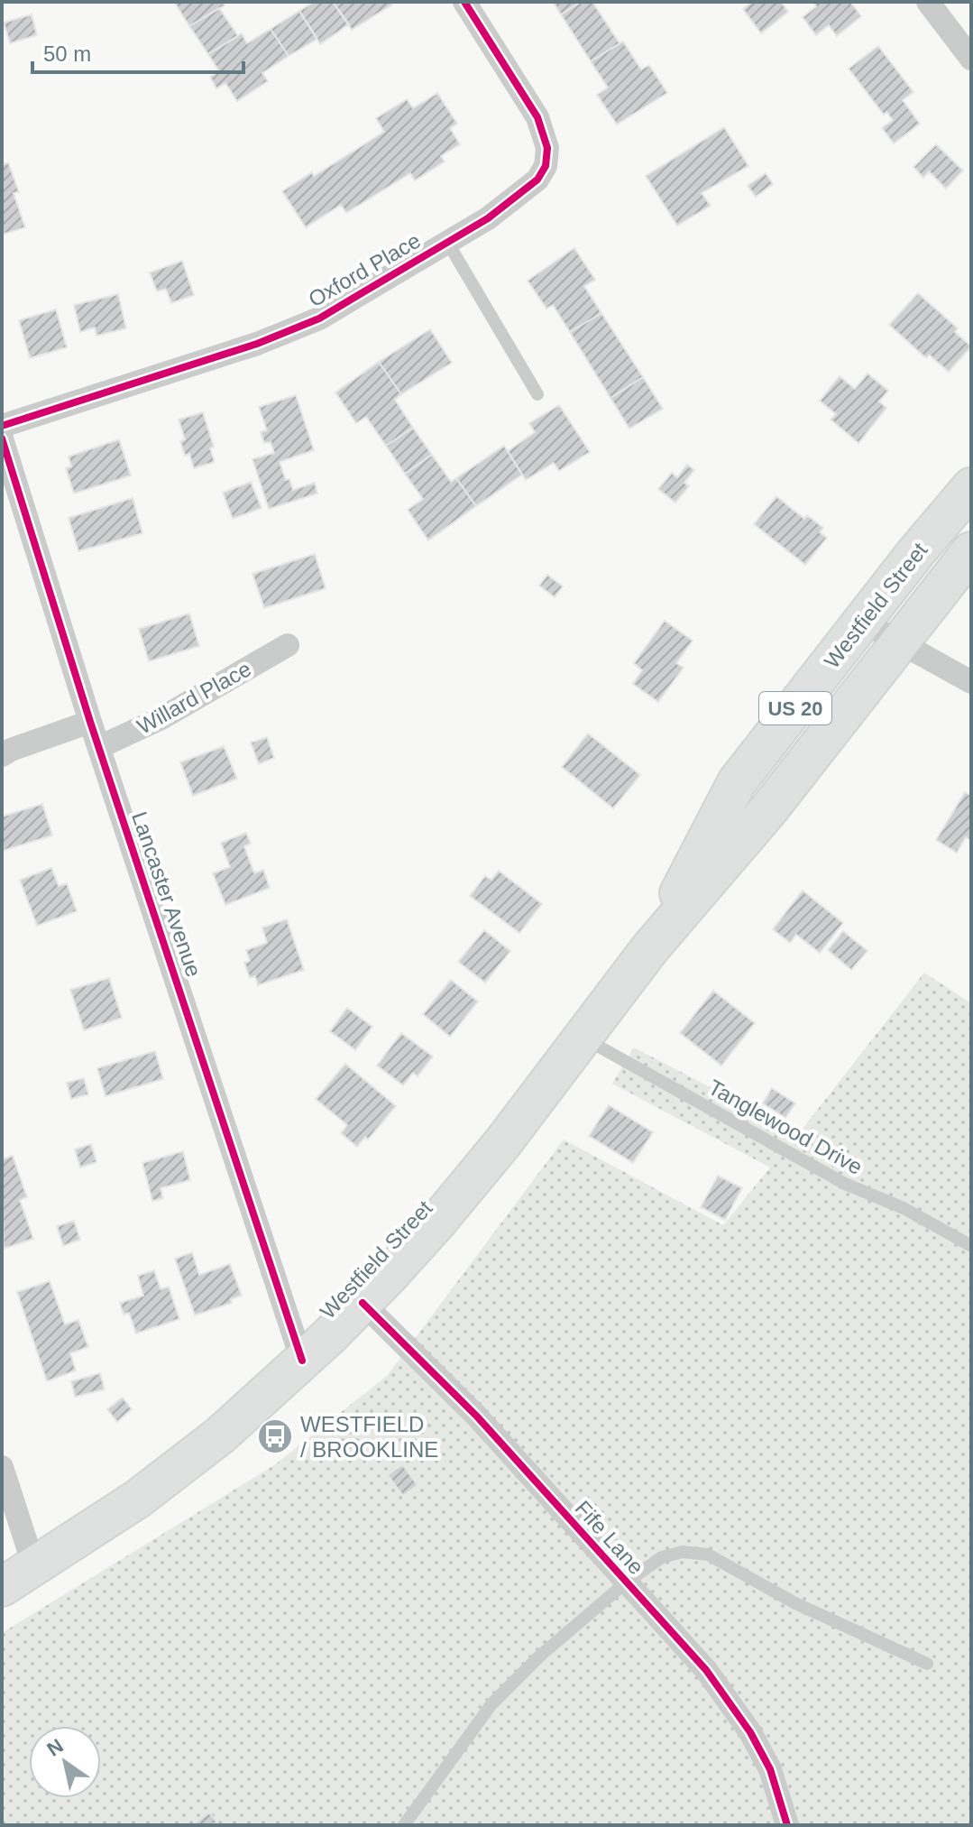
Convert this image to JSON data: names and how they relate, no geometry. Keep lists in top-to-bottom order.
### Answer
{
  "streets": {
    "main road": ["Westfield Street", "US 20"],
    "street": [
      "Oxford Place",
      "Willard Place",
      "Lancaster Avenue",
      "Fife Lane"
    ],
    "lane": ["Tanglewood Drive"]
  },
  "crossings": [
    ["Westfield Street", "Lancaster Avenue"],
    ["Westfield Street", "Tanglewood Drive"],
    ["Westfield Street", "Fife Lane"],
    ["Willard Place", "Lancaster Avenue"]
  ],
  "places": {
    "bus stop": ["WESTFIELD / BROOKLINE"]
  },
  "scale_bar": "50 m",
  "north": "top left"
}
